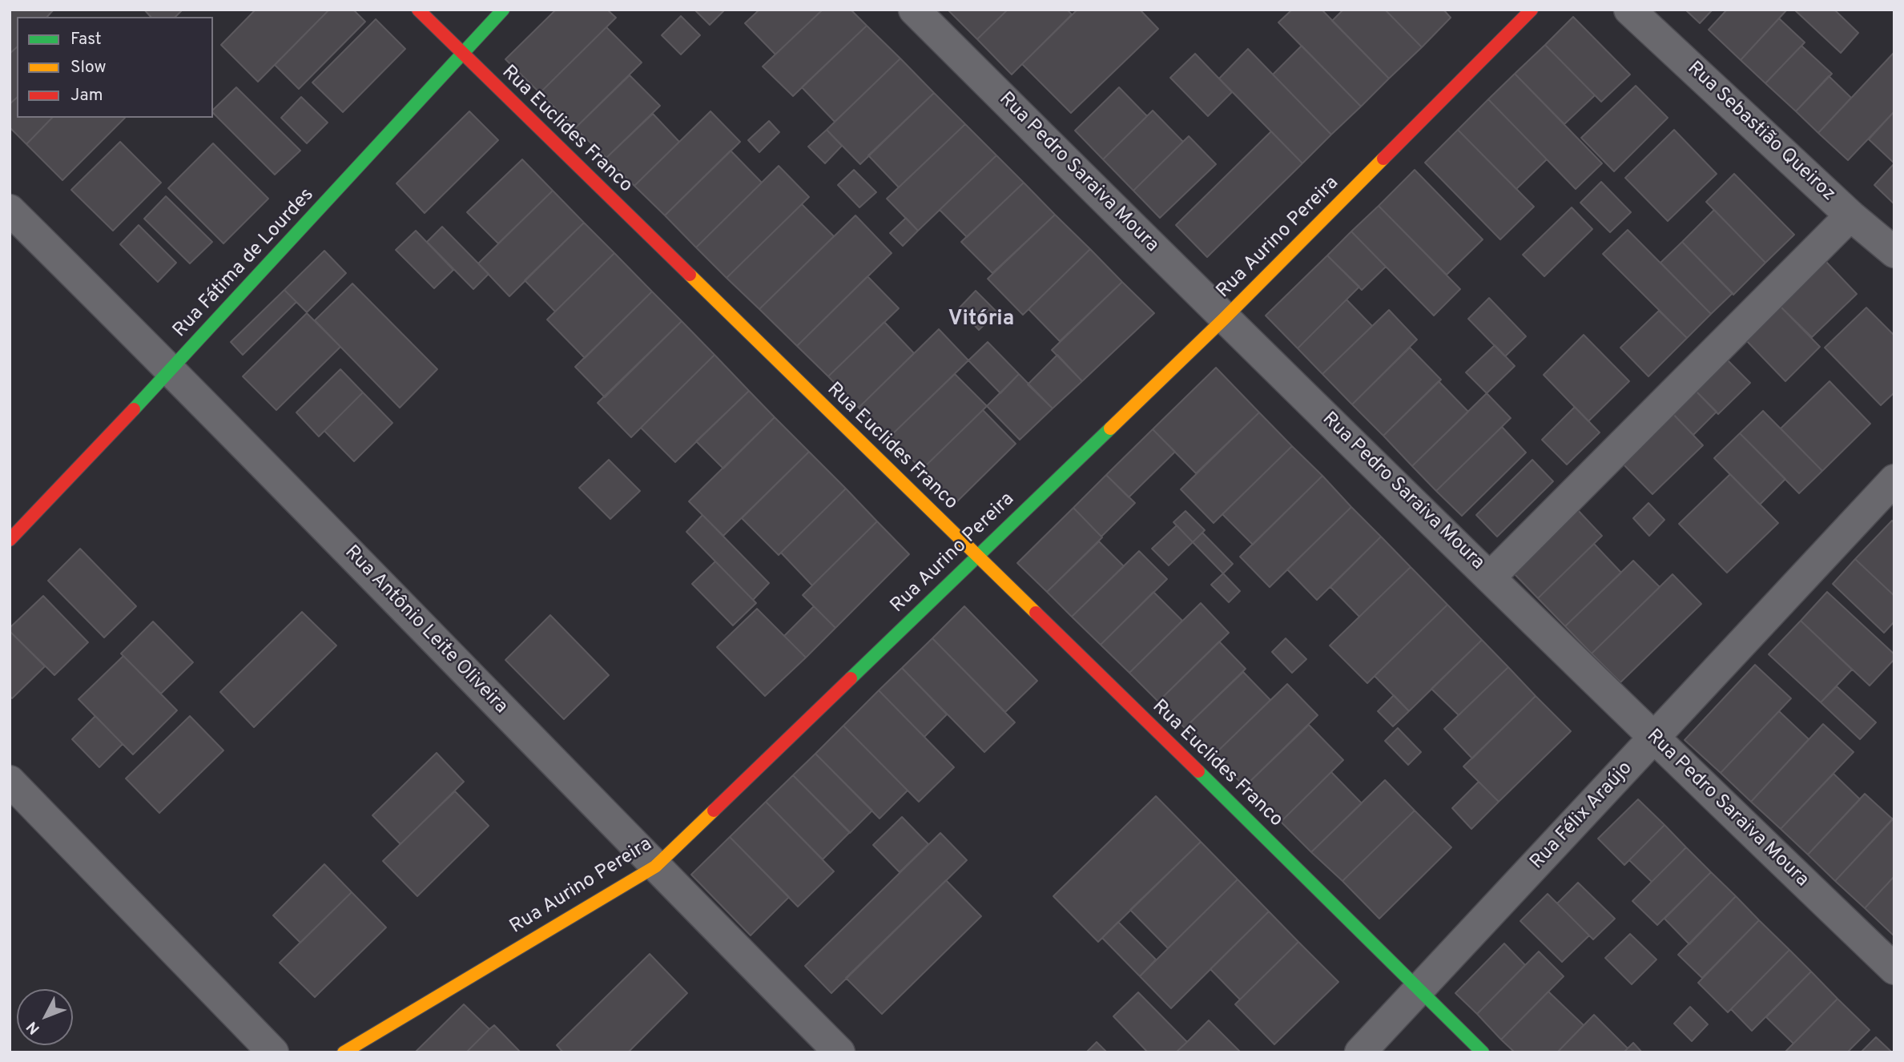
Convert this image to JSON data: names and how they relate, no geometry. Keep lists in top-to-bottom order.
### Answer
{
  "streets": {
    "street": [
      "Rua Euclides Franco",
      "Rua Sebastião Queiroz",
      "Rua Pedro Saraiva Moura",
      "Rua Aurino Pereira",
      "Rua Fátima de Lourdes",
      "Rua Antônio Leite Oliveira",
      "Rua Félix Araújo"
    ]
  },
  "crossings": [
    ["Rua Euclides Franco", "Rua Aurino Pereira"],
    ["Rua Euclides Franco", "Rua Fátima de Lourdes"],
    ["Rua Euclides Franco", "Rua Félix Araújo"],
    ["Rua Pedro Saraiva Moura", "Rua Aurino Pereira"],
    ["Rua Pedro Saraiva Moura", "Rua Félix Araújo"],
    ["Rua Aurino Pereira", "Rua Antônio Leite Oliveira"],
    ["Rua Fátima de Lourdes", "Rua Antônio Leite Oliveira"]
  ],
  "districts": ["Vitória"],
  "legend": ["Fast", "Slow", "Jam"],
  "north": "bottom left"
}
